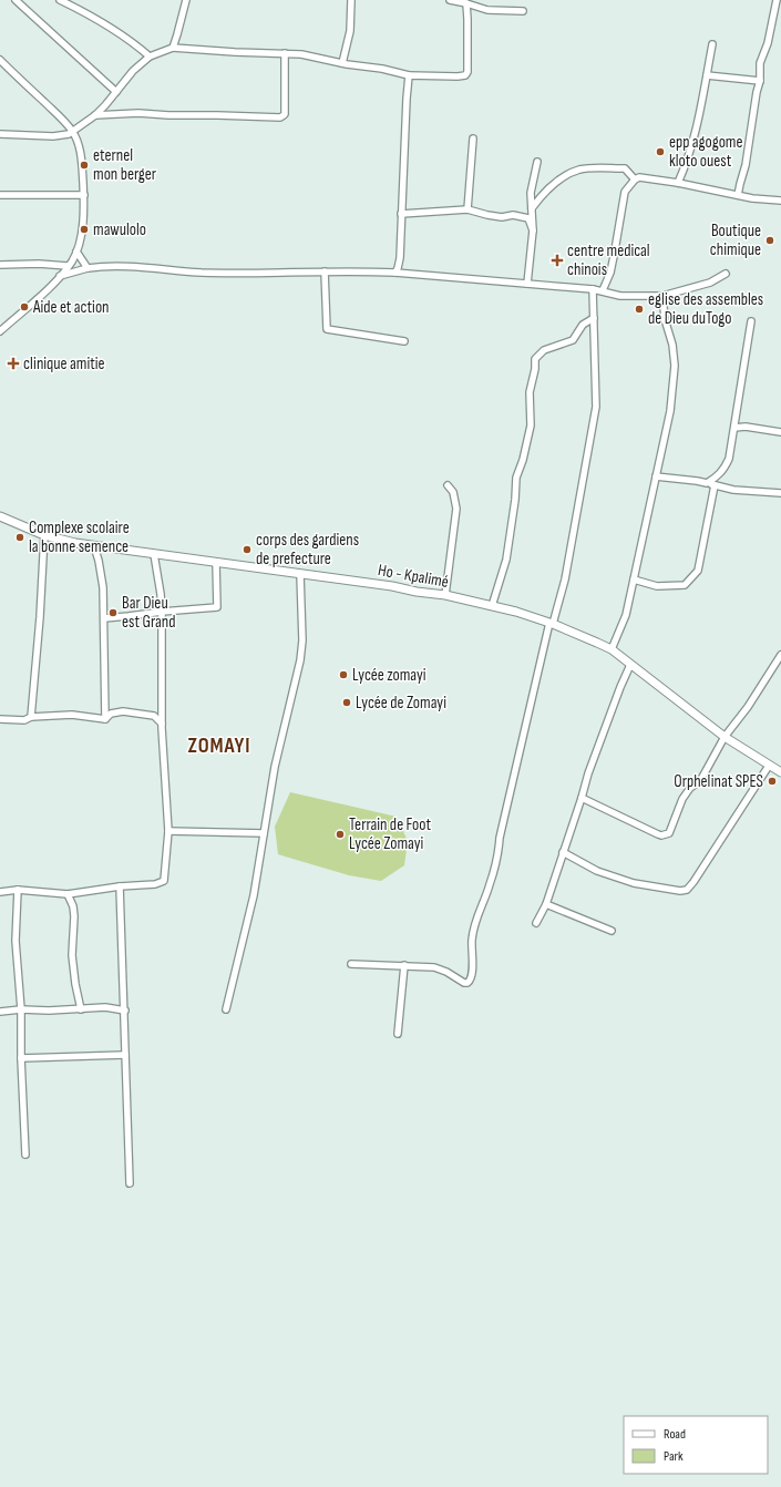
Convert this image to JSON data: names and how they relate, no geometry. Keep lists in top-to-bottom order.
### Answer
{
  "streets": {
    "main road": ["Ho - Kpalimé"]
  },
  "districts": ["ZOMAYI"],
  "places": {
    "other": [
      "epp agogome kloto ouest",
      "eternel mon berger",
      "mawulolo",
      "Boutique chimique",
      "Aide et action",
      "eglise des assembles de Dieu duTogo",
      "Complexe scolaire la bonne semence",
      "corps des gardiens de prefecture",
      "Bar Dieu est Grand",
      "Lycée zomayi",
      "Lycée de Zomayi",
      "Orphelinat SPES",
      "Terrain de Foot Lycée Zomayi"
    ],
    "health": ["centre medical chinois", "clinique amitie"]
  },
  "legend": ["Road", "Park"]
}
